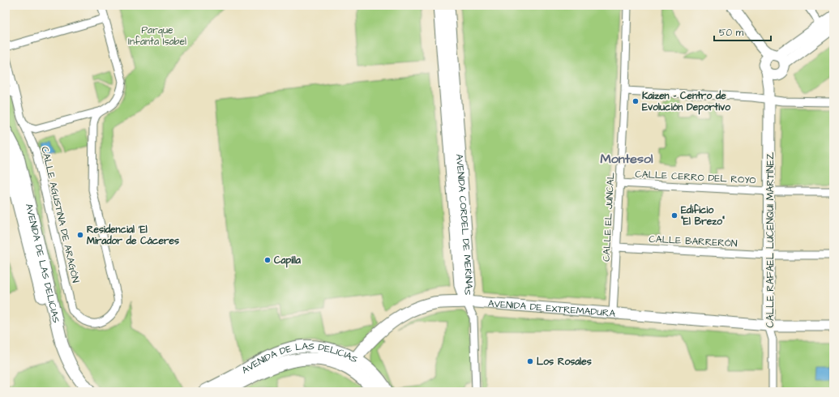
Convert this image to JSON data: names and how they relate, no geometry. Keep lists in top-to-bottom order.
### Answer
{
  "streets": {
    "main road": ["AVENIDA CORDEL DE MERINAS", "AVENIDA DE LAS DELICIAS", "AVENIDA DE EXTREMADURA"],
    "street": [
      "CALLE CERRO DEL ROYO",
      "CALLE AGUSTINA DE ARAGÓN",
      "CALLE EL JUNCAL",
      "CALLE RAFAEL LUCENQUI MARTÍNEZ",
      "CALLE BARRERÓN"
    ]
  },
  "crossings": [
    ["CALLE CERRO DEL ROYO", "CALLE EL JUNCAL"],
    ["CALLE CERRO DEL ROYO", "CALLE RAFAEL LUCENQUI MARTÍNEZ"],
    ["CALLE EL JUNCAL", "CALLE BARRERÓN"],
    ["CALLE EL JUNCAL", "AVENIDA DE EXTREMADURA"],
    ["AVENIDA CORDEL DE MERINAS", "AVENIDA DE EXTREMADURA"],
    ["CALLE RAFAEL LUCENQUI MARTÍNEZ", "CALLE BARRERÓN"],
    ["CALLE RAFAEL LUCENQUI MARTÍNEZ", "AVENIDA DE EXTREMADURA"],
    ["AVENIDA DE LAS DELICIAS", "AVENIDA DE EXTREMADURA"]
  ],
  "districts": ["Montesol"],
  "parks": ["Parque Infanta Isabel"],
  "places": [
    "Kaizen - Centro de Evolución Deportivo",
    "Edificio \"El Brezo\"",
    "Residencial 'El Mirador de Cáceres",
    "Capilla",
    "Los Rosales"
  ],
  "scale_bar": "50 m"
}
